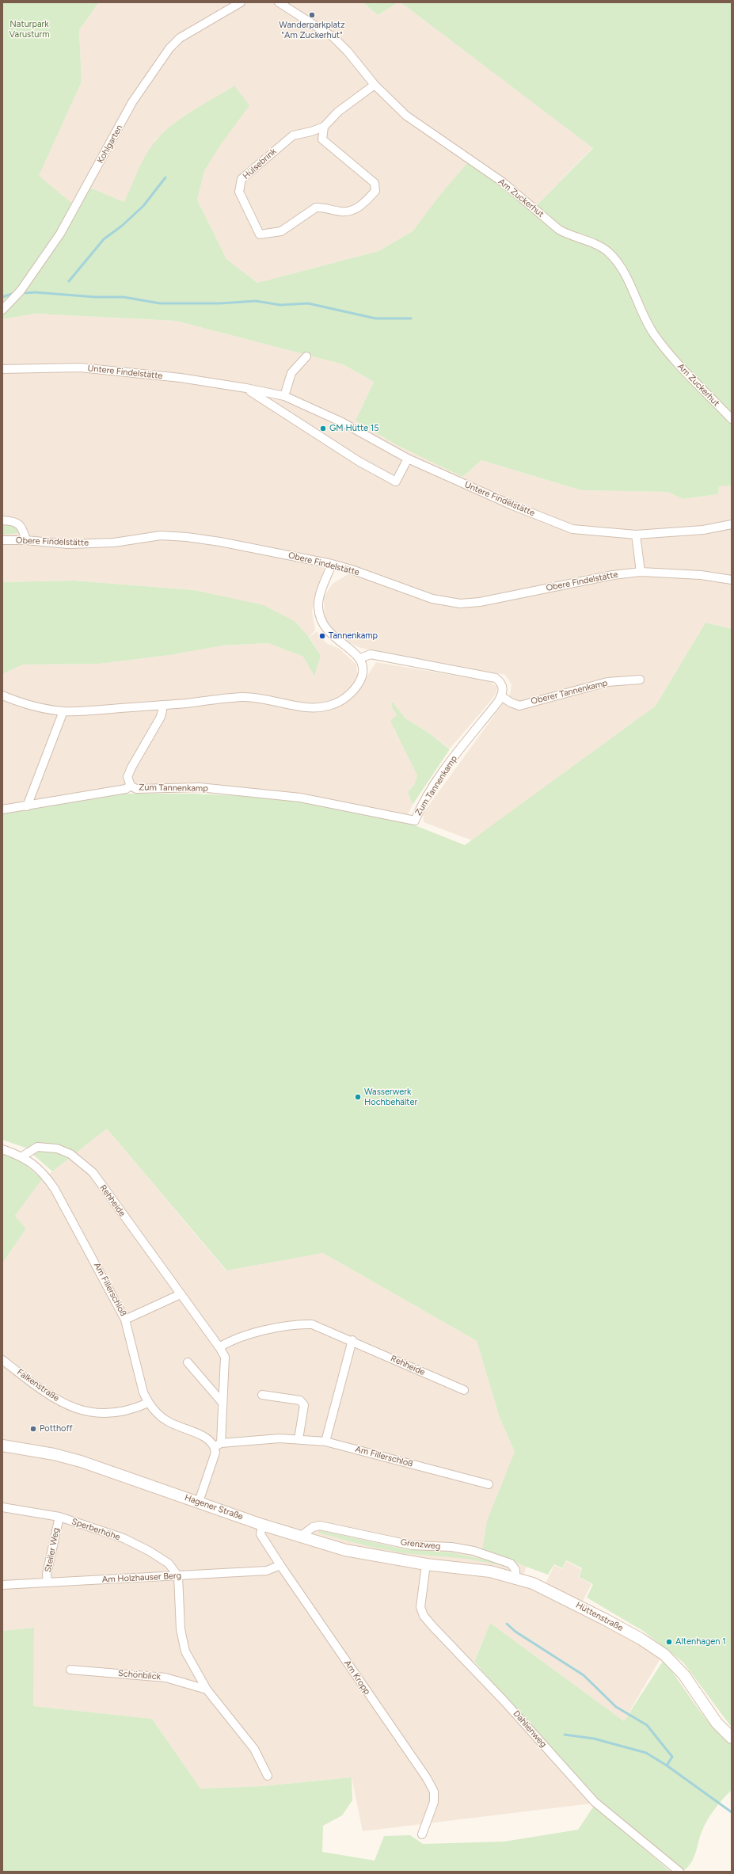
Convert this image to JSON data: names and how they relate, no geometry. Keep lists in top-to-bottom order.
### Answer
{
  "streets": {
    "main road": ["Hagener Straße", "Hüttenstraße"],
    "street": [
      "Kohlgarten",
      "Hülsebrink",
      "Am Zuckerhut",
      "Untere Findelstätte",
      "Obere Findelstätte",
      "Oberer Tannenkamp",
      "Zum Tannenkamp",
      "Rehheide",
      "Am Fillerschloß",
      "Falkenstraße",
      "Sperberhöhe",
      "Grenzweg",
      "Steiler Weg",
      "Am Holzhauser Berg",
      "Schönblick",
      "Am Kropp",
      "Dahlienweg"
    ]
  },
  "crossings": [
    ["Hülsebrink", "Am Zuckerhut"],
    ["Oberer Tannenkamp", "Zum Tannenkamp"],
    ["Rehheide", "Am Fillerschloß"],
    ["Am Fillerschloß", "Falkenstraße"],
    ["Hagener Straße", "Grenzweg"],
    ["Hagener Straße", "Hüttenstraße"],
    ["Hagener Straße", "Am Kropp"],
    ["Hagener Straße", "Dahlienweg"],
    ["Sperberhöhe", "Steiler Weg"],
    ["Sperberhöhe", "Am Holzhauser Berg"],
    ["Grenzweg", "Hüttenstraße"],
    ["Steiler Weg", "Am Holzhauser Berg"],
    ["Am Holzhauser Berg", "Am Kropp"],
    ["Hüttenstraße", "Dahlienweg"]
  ],
  "parks": ["Naturpark Varusturm"],
  "places": [
    "Wanderparkplatz \"Am Zuckerhut\"",
    "GM Hütte 15",
    "Tannenkamp",
    "Wasserwerk Hochbehälter",
    "Potthoff",
    "Altenhagen 1"
  ]
}
